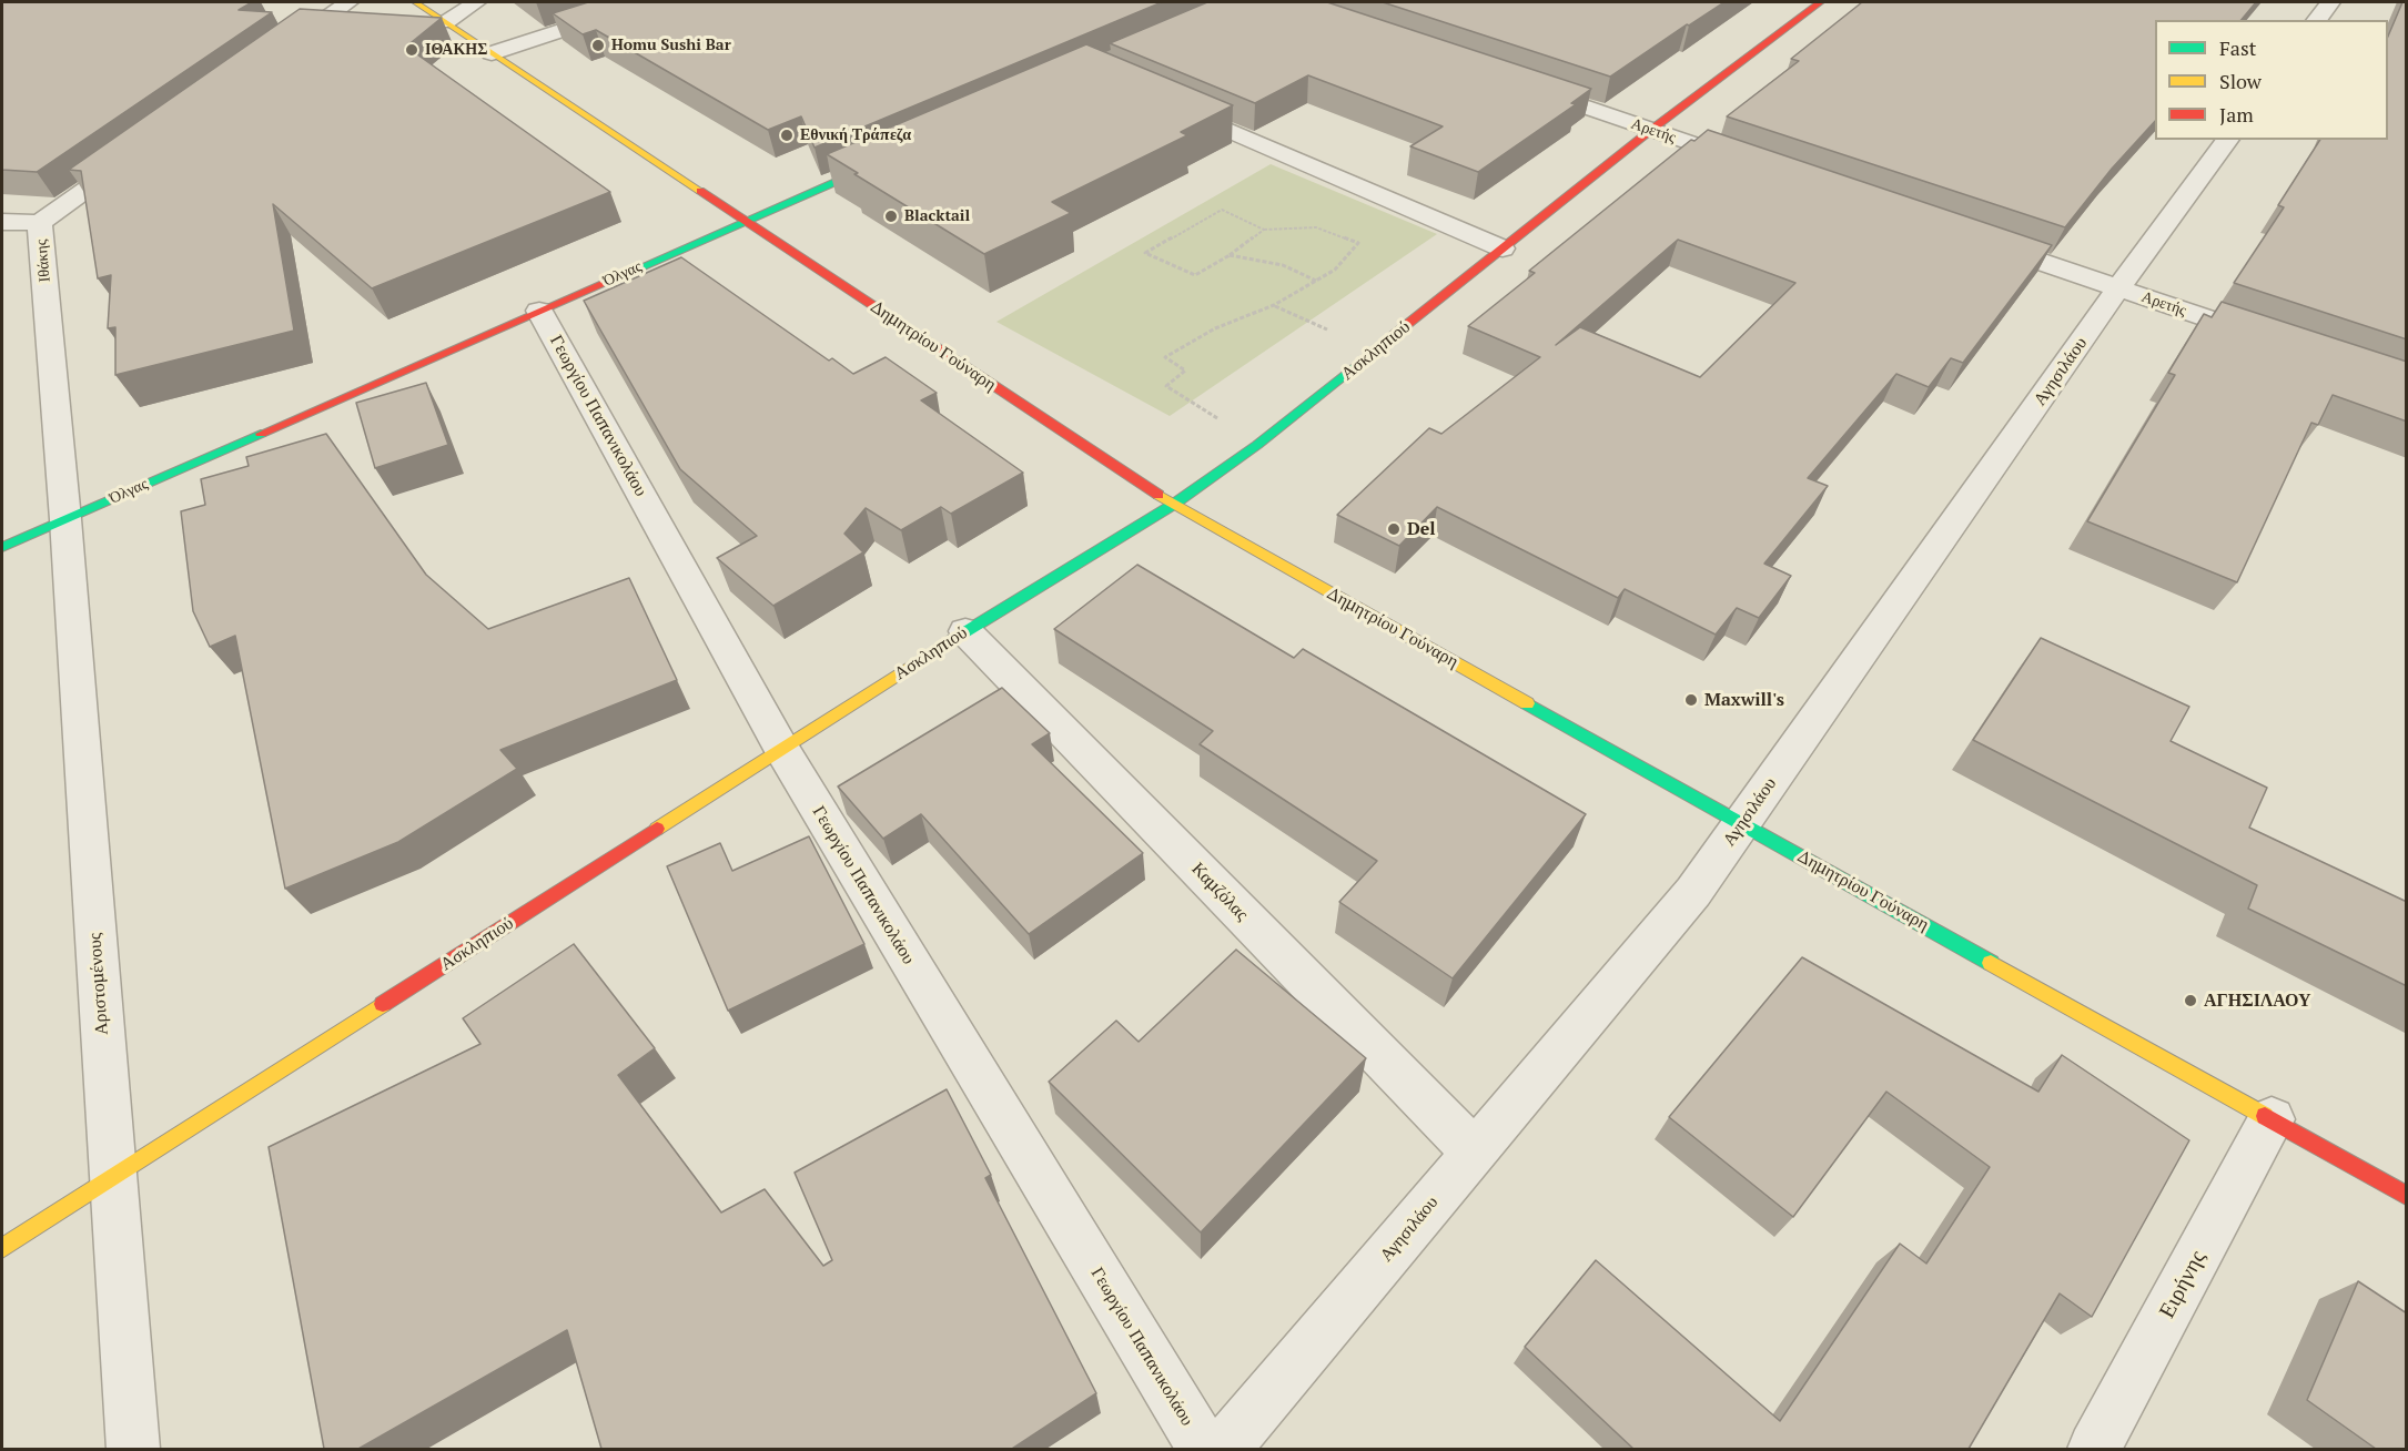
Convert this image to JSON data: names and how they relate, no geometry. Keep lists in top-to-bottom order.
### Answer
{
  "streets": {
    "main road": ["Όλγας", "Δημητρίου Γούναρη", "Ασκληπιού"],
    "street": [
      "Αρετής",
      "Ιθάκης",
      "Αγησιλάου",
      "Γεωργίου Παπανικολάου",
      "Καμζόλας",
      "Αριστομένους",
      "Ειρήνης"
    ]
  },
  "crossings": [
    ["Αρετής", "Ασκληπιού"],
    ["Αρετής", "Αγησιλάου"],
    ["Ιθάκης", "Όλγας"],
    ["Ιθάκης", "Αριστομένους"],
    ["Όλγας", "Δημητρίου Γούναρη"],
    ["Όλγας", "Γεωργίου Παπανικολάου"],
    ["Όλγας", "Αριστομένους"],
    ["Δημητρίου Γούναρη", "Ασκληπιού"],
    ["Δημητρίου Γούναρη", "Αγησιλάου"],
    ["Δημητρίου Γούναρη", "Ειρήνης"],
    ["Ασκληπιού", "Γεωργίου Παπανικολάου"],
    ["Ασκληπιού", "Καμζόλας"],
    ["Ασκληπιού", "Αριστομένους"],
    ["Αγησιλάου", "Καμζόλας"]
  ],
  "places": [
    "Homu Sushi Bar",
    "ΙΘΑΚΗΣ",
    "Εθνική Τράπεζα",
    "Blacktail",
    "Del",
    "Maxwill's",
    "ΑΓΗΣΙΛΑΟΥ"
  ],
  "legend": ["Fast", "Slow", "Jam"]
}
